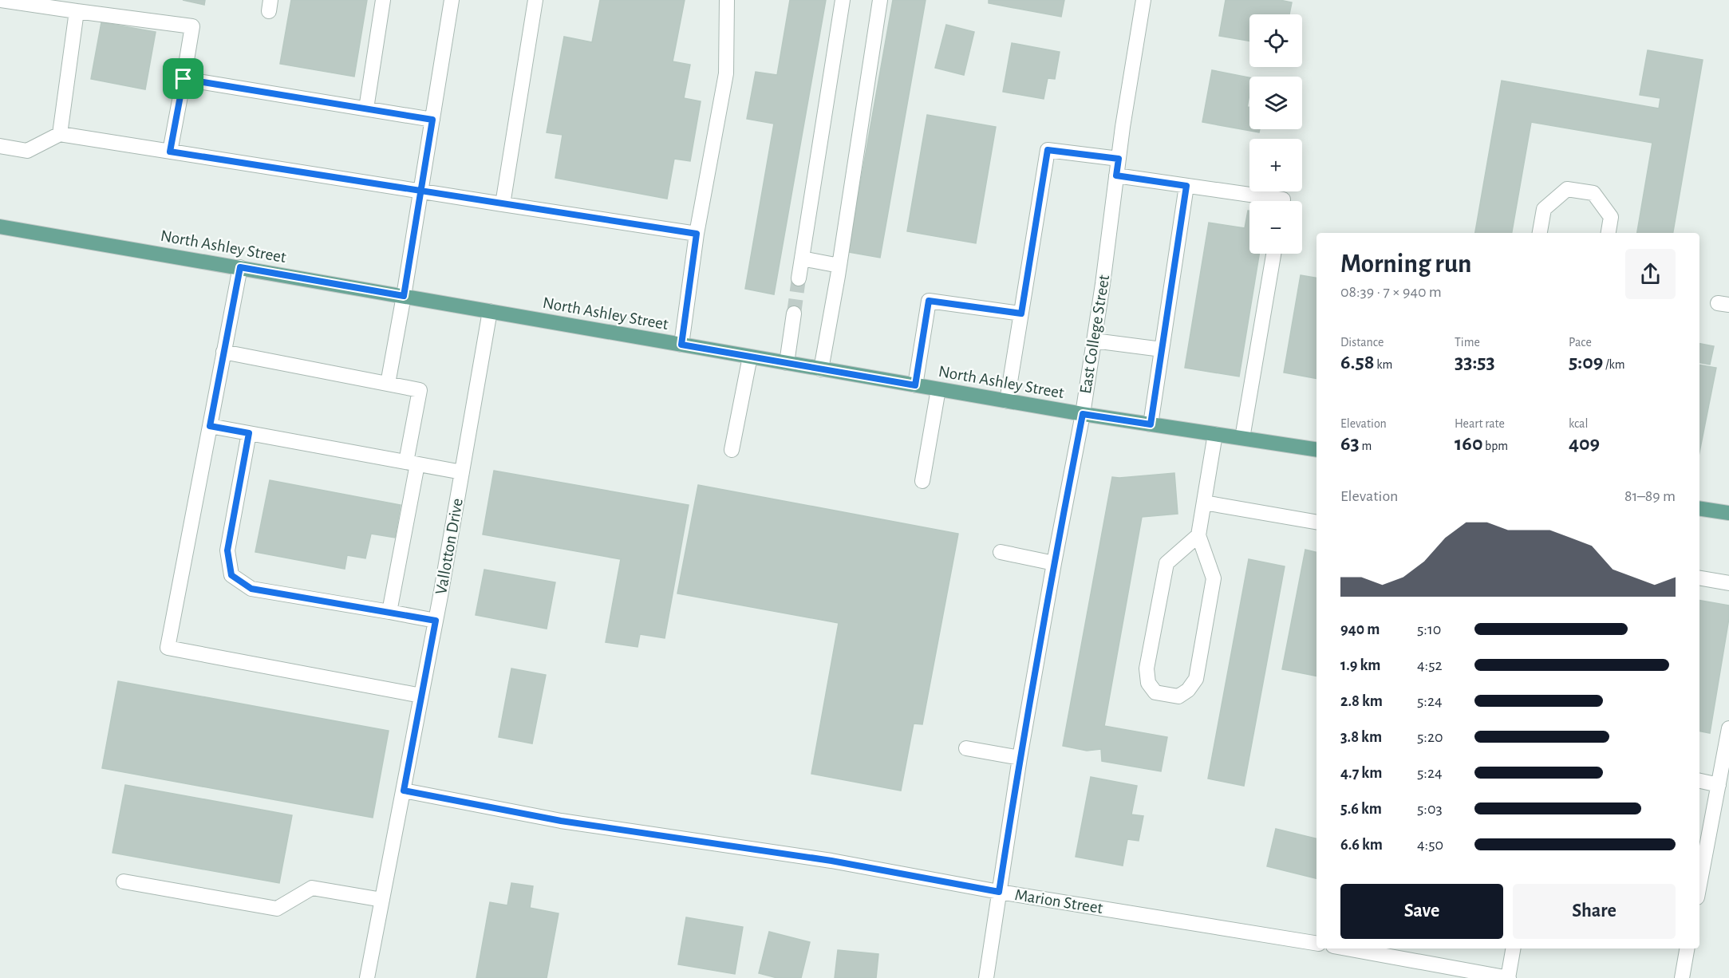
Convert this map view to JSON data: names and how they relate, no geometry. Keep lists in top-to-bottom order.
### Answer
{
  "streets": {
    "main road": ["North Ashley Street"],
    "street": ["East College Street", "Vallotton Drive", "Marion Street"]
  },
  "crossings": [
    ["North Ashley Street", "East College Street"],
    ["North Ashley Street", "Vallotton Drive"],
    ["East College Street", "Marion Street"],
    ["Vallotton Drive", "Marion Street"]
  ],
  "page": {
    "map_buttons": ["+", "−"],
    "heading": ["Morning run", "08:39 · 7 × 940 m"],
    "stats": [
      ["Distance", "6.58 km"],
      ["Time", "33:53"],
      ["Pace", "5:09 /km"],
      ["Elevation", "63 m"],
      ["Heart rate", "160 bpm"],
      ["kcal", "409"]
    ],
    "chart": ["Elevation", "81–89 m"],
    "list": [
      {
        "name": "940 m",
        "note": "5:10"
      },
      {
        "name": "1.9 km",
        "note": "4:52"
      },
      {
        "name": "2.8 km",
        "note": "5:24"
      },
      {
        "name": "3.8 km",
        "note": "5:20"
      },
      {
        "name": "4.7 km",
        "note": "5:24"
      },
      {
        "name": "5.6 km",
        "note": "5:03"
      },
      {
        "name": "6.6 km",
        "note": "4:50"
      }
    ],
    "buttons": ["Save", "Share"]
  }
}
